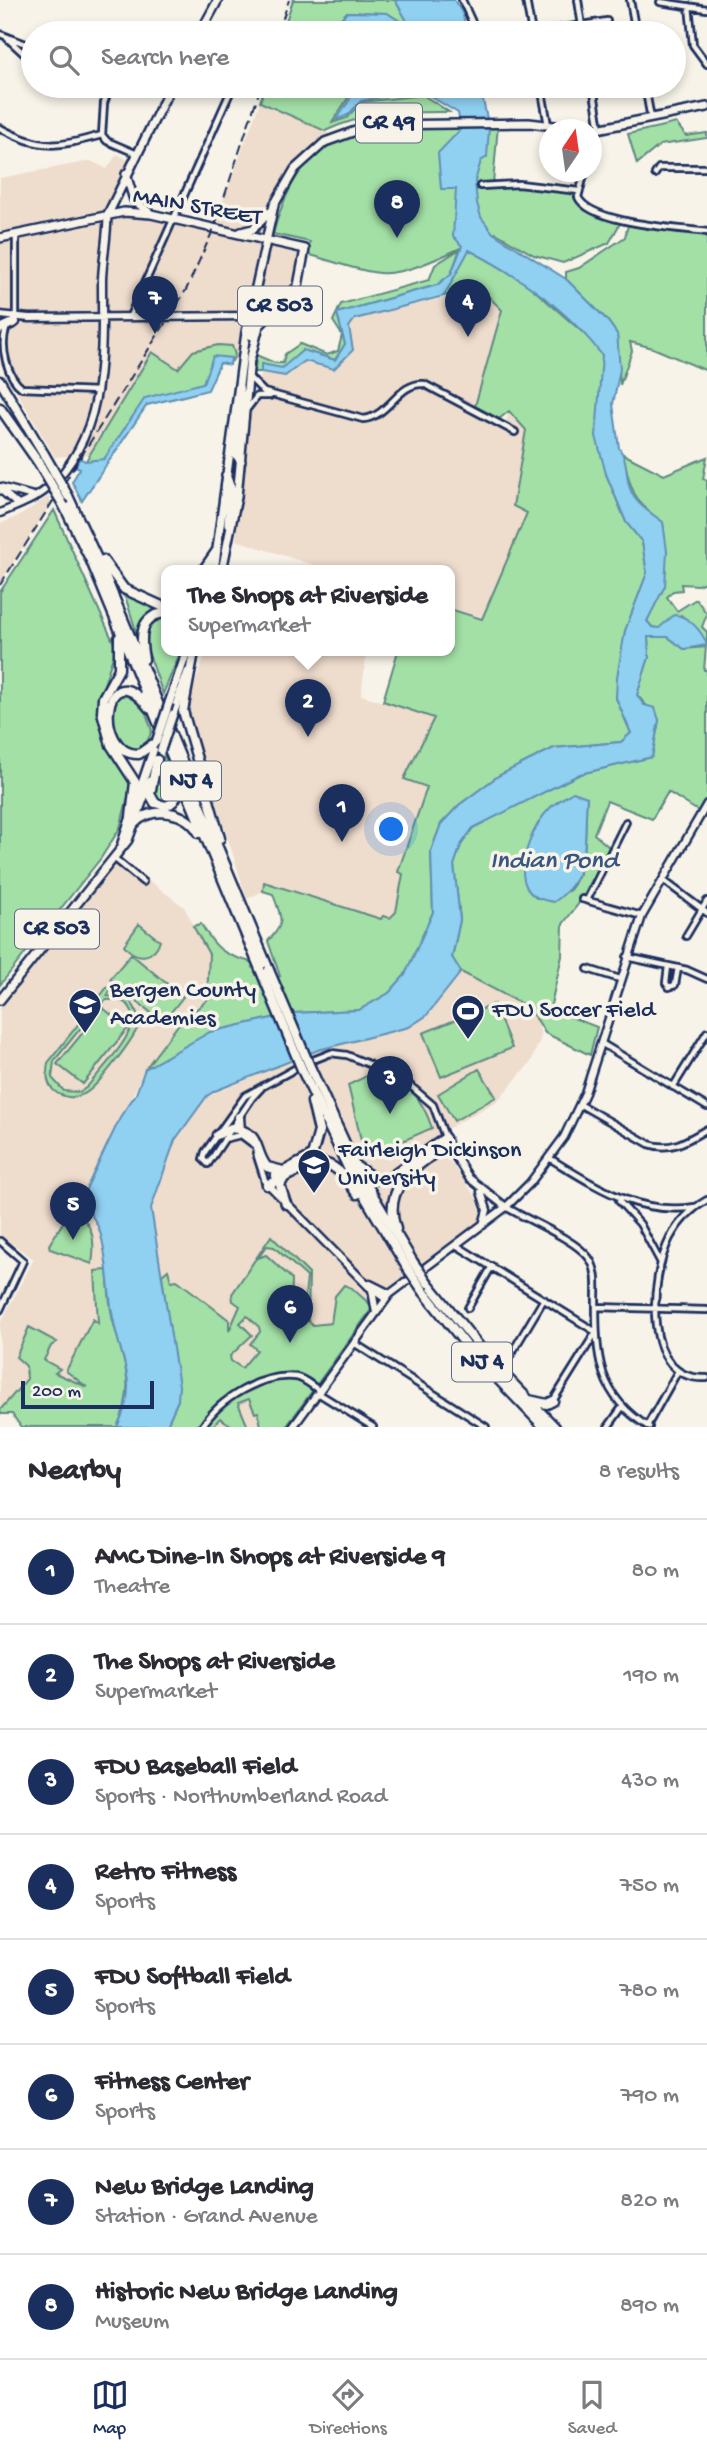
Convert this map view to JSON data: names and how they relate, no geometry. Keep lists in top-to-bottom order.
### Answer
{
  "streets": {
    "highway": ["NJ 4"],
    "main road": ["CR 49", "MAIN STREET", "CR 503"]
  },
  "crossings": [
    ["CR 49", "MAIN STREET"],
    ["CR 49", "CR 503"],
    ["MAIN STREET", "CR 503"]
  ],
  "water": ["Indian Pond"],
  "places": {
    "school or university": ["Bergen County Academies", "Fairleigh Dickinson University"],
    "sports": ["FDU Soccer Field"]
  },
  "scale_bar": "200 m",
  "north": "top",
  "page": {
    "search": "Search here",
    "pins": [
      "8",
      "7",
      "4",
      "2",
      "1",
      "3",
      "5",
      "6"
    ],
    "popup": ["The Shops at Riverside", "Supermarket"],
    "scale": "200 m",
    "heading": ["Nearby", "8 results"],
    "list": [
      {
        "mark": "1",
        "name": "AMC Dine-In Shops at Riverside 9",
        "note": "Theatre",
        "value": "80 m"
      },
      {
        "mark": "2",
        "name": "The Shops at Riverside",
        "note": "Supermarket",
        "value": "190 m"
      },
      {
        "mark": "3",
        "name": "FDU Baseball Field",
        "note": "Sports · Northumberland Road",
        "value": "430 m"
      },
      {
        "mark": "4",
        "name": "Retro Fitness",
        "note": "Sports",
        "value": "750 m"
      },
      {
        "mark": "5",
        "name": "FDU Softball Field",
        "note": "Sports",
        "value": "780 m"
      },
      {
        "mark": "6",
        "name": "Fitness Center",
        "note": "Sports",
        "value": "790 m"
      },
      {
        "mark": "7",
        "name": "New Bridge Landing",
        "note": "Station · Grand Avenue",
        "value": "820 m"
      },
      {
        "mark": "8",
        "name": "Historic New Bridge Landing",
        "note": "Museum",
        "value": "890 m"
      }
    ],
    "nav": ["Map", "Directions", "Saved"]
  }
}
